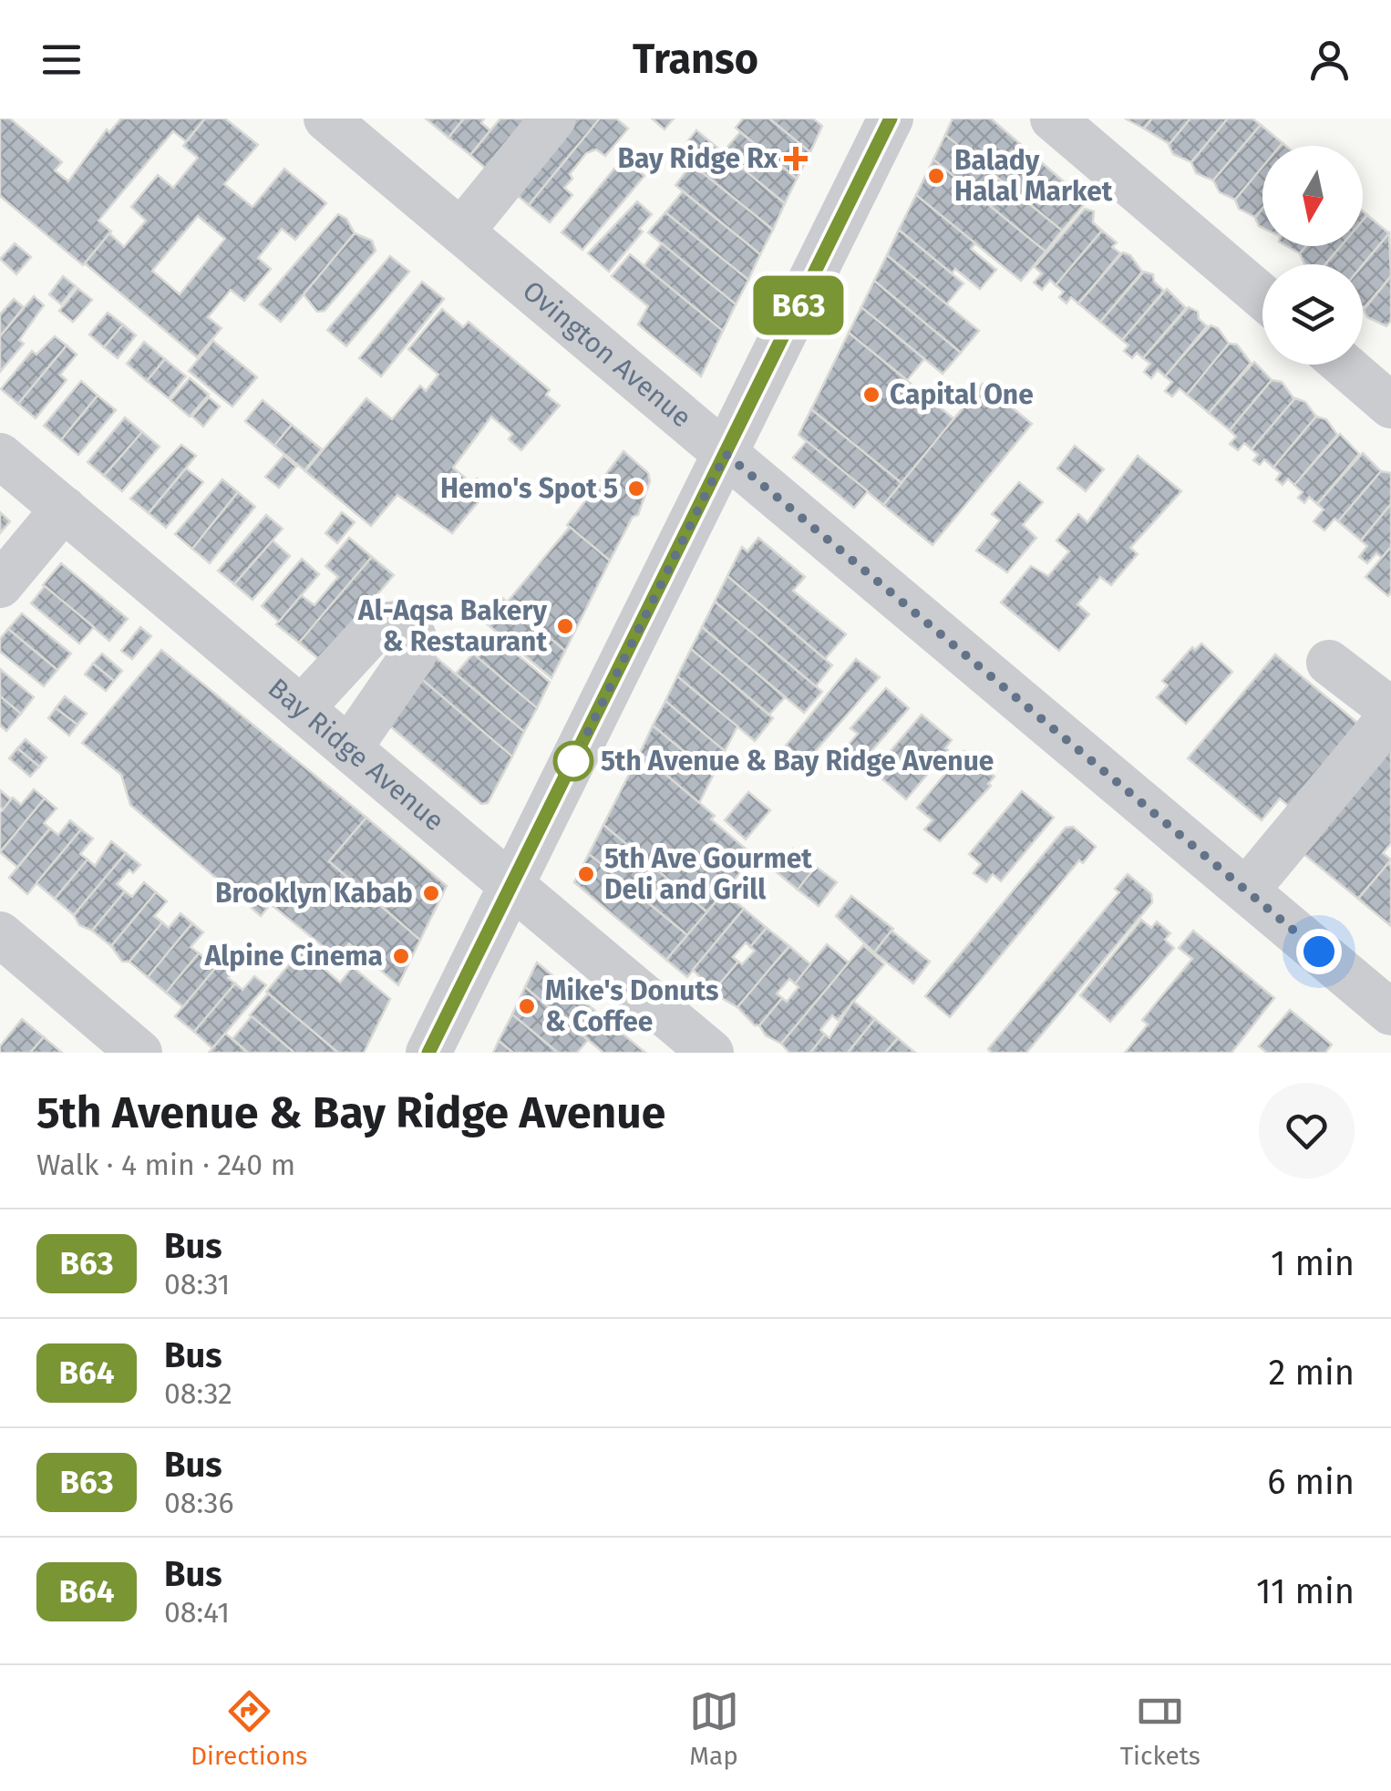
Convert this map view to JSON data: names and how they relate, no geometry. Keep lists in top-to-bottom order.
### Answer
{
  "streets": {
    "street": ["Ovington Avenue", "Bay Ridge Avenue"]
  },
  "places": {
    "health": ["Bay Ridge Rx"],
    "other": [
      "Balady Halal Market",
      "Capital One",
      "Hemo's Spot 5",
      "Al-Aqsa Bakery & Restaurant",
      "5th Avenue & Bay Ridge Avenue",
      "5th Ave Gourmet Deli and Grill",
      "Brooklyn Kabab",
      "Alpine Cinema",
      "Mike's Donuts & Coffee"
    ]
  },
  "lines": ["bus line B63"],
  "north": "bottom",
  "page": {
    "header": "Transo",
    "on_map": "B63",
    "heading": ["5th Avenue & Bay Ridge Avenue", "Walk · 4 min · 240 m"],
    "list": [
      {
        "mark": "B63",
        "name": "Bus",
        "note": "08:31",
        "value": "1 min"
      },
      {
        "mark": "B64",
        "name": "Bus",
        "note": "08:32",
        "value": "2 min"
      },
      {
        "mark": "B63",
        "name": "Bus",
        "note": "08:36",
        "value": "6 min"
      },
      {
        "mark": "B64",
        "name": "Bus",
        "note": "08:41",
        "value": "11 min"
      }
    ],
    "tabs": ["Directions", "Map", "Tickets"]
  }
}
